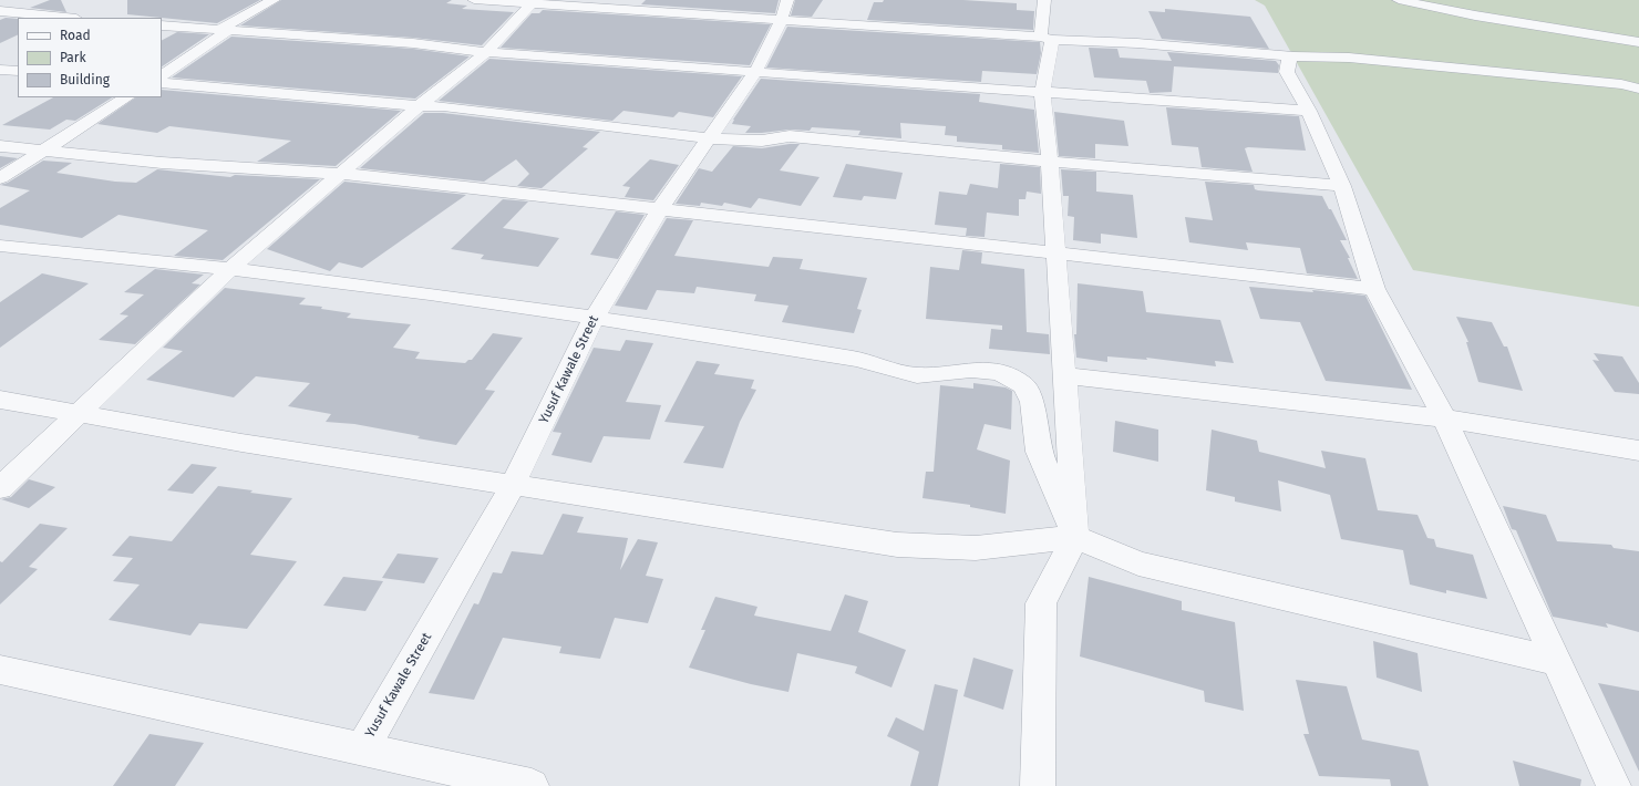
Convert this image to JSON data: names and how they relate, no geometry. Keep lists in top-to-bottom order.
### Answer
{
  "streets": {
    "street": ["Yusuf Kawale Street"]
  },
  "legend": ["Road", "Park", "Building"]
}
